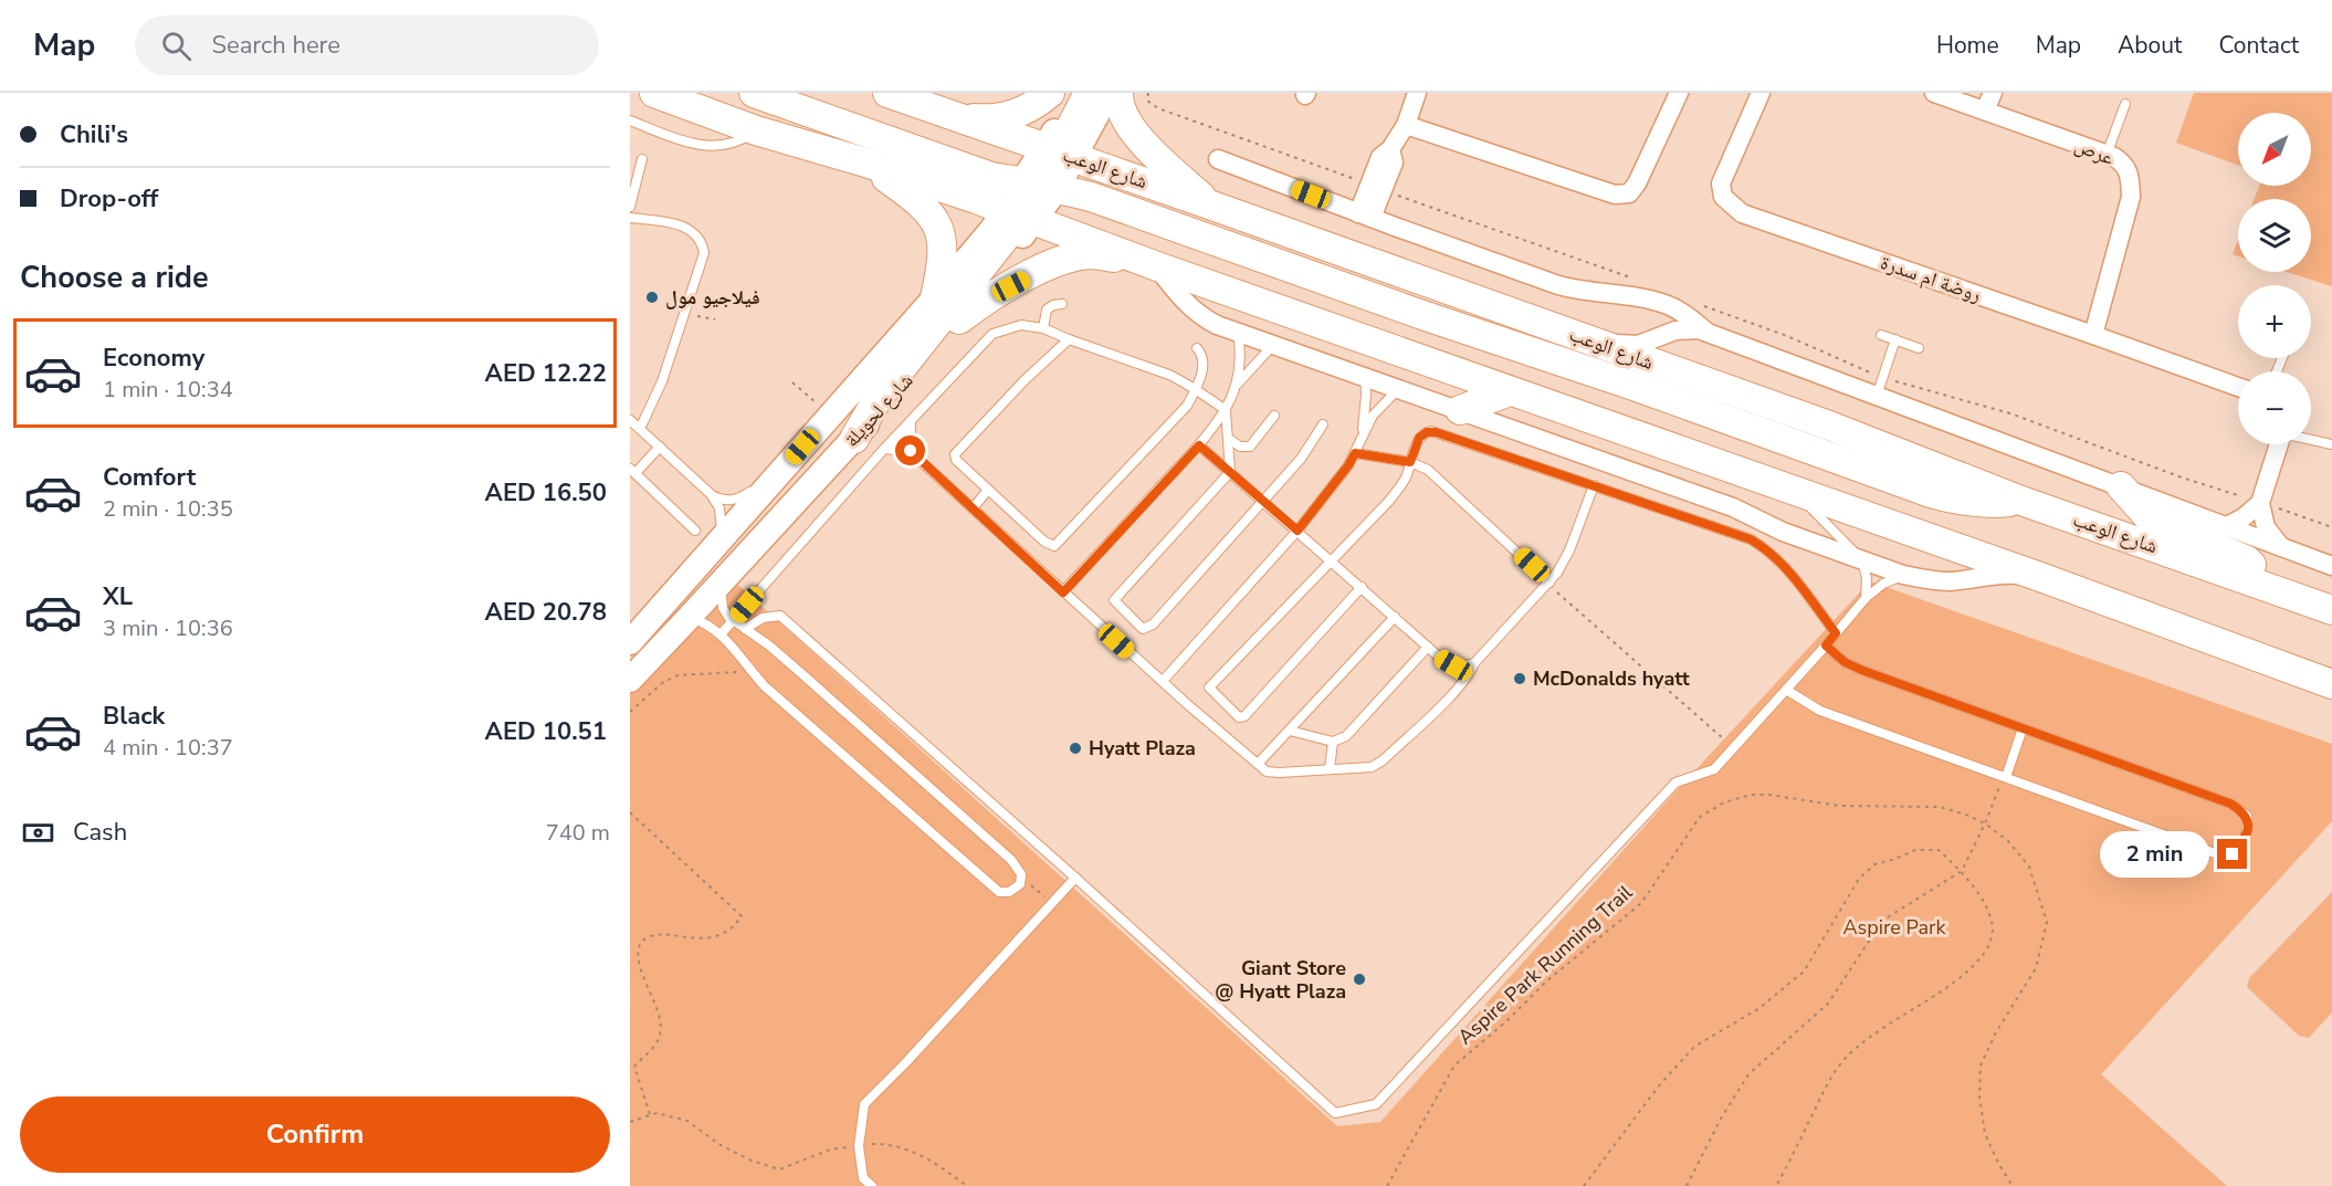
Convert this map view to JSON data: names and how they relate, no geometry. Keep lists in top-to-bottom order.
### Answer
{
  "streets": {
    "main road": ["شارع الوعب"],
    "street": ["عرص", "روضة ام سدرة", "شارع لحويلة"],
    "path": ["Aspire Park Running Trail"]
  },
  "crossings": [
    ["عرص", "روضة ام سدرة"]
  ],
  "parks": ["Aspire Park"],
  "places": [
    "فيلاجيو مول",
    "McDonalds hyatt",
    "Hyatt Plaza",
    "Giant Store @ Hyatt Plaza"
  ],
  "north": "bottom left",
  "page": {
    "header": "Map",
    "search": "Search here",
    "nav": [
      "Home",
      "Map",
      "About",
      "Contact"
    ],
    "banner": ["Chili's", "Drop-off"],
    "map_buttons": ["+", "−"],
    "heading": "Choose a ride",
    "list": [
      {
        "name": "Economy",
        "note": "1 min · 10:34",
        "value": "AED 12.22"
      },
      {
        "name": "Comfort",
        "note": "2 min · 10:35",
        "value": "AED 16.50"
      },
      {
        "name": "XL",
        "note": "3 min · 10:36",
        "value": "AED 20.78"
      },
      {
        "name": "Black",
        "note": "4 min · 10:37",
        "value": "AED 10.51"
      }
    ],
    "pay": ["Cash", "740 m"],
    "bubble": "2 min",
    "buttons": "Confirm"
  }
}
